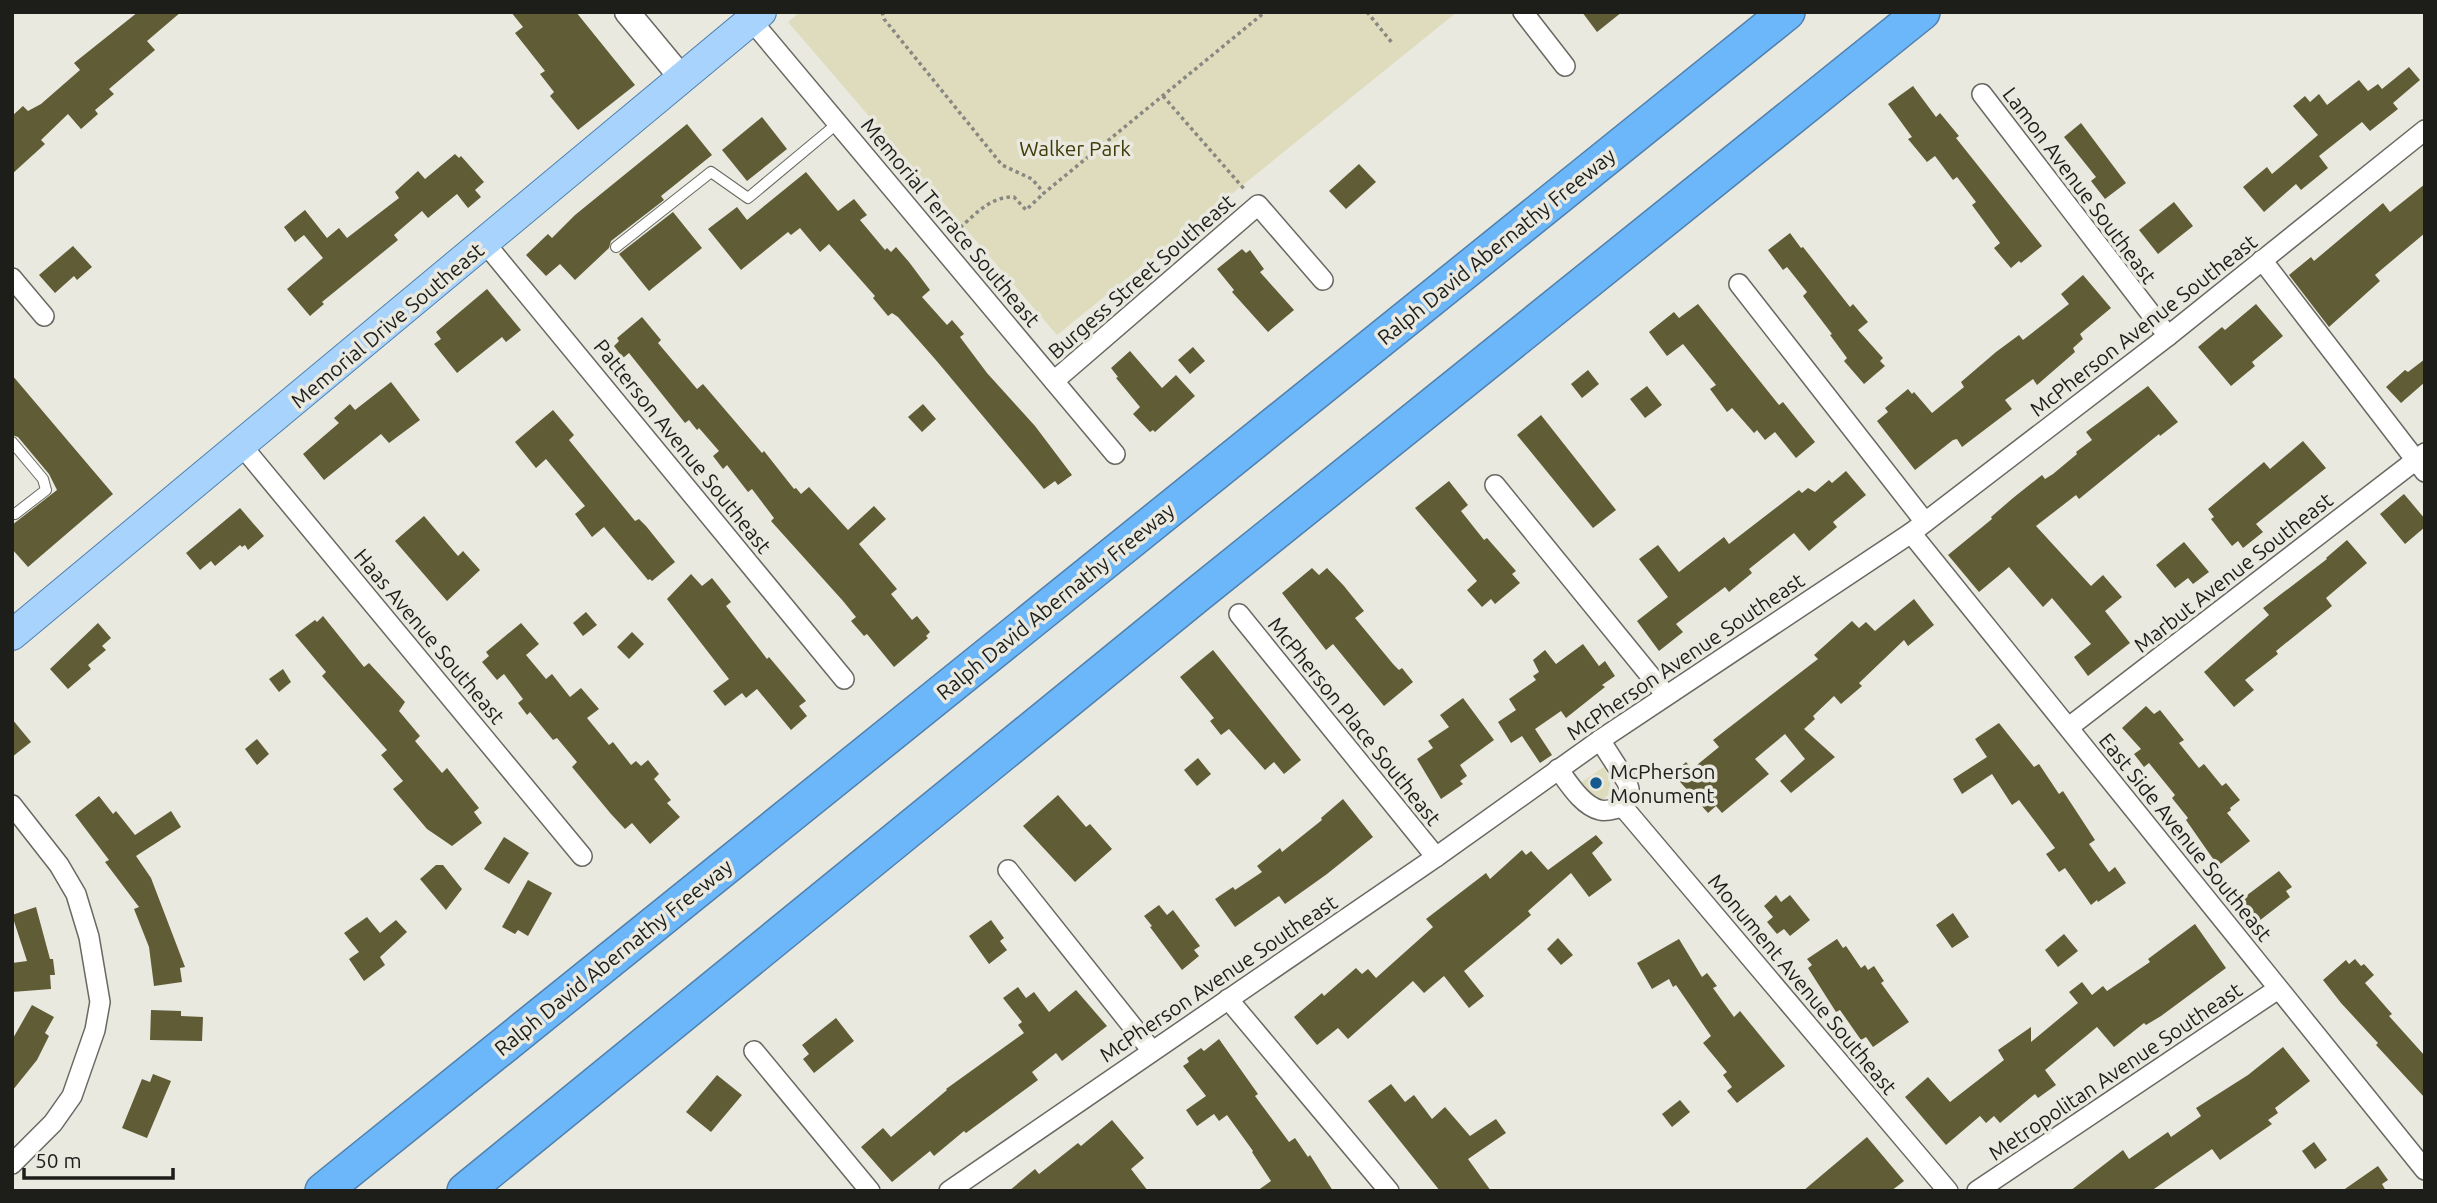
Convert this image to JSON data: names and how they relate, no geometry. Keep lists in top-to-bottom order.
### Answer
{
  "streets": {
    "highway": ["Ralph David Abernathy Freeway"],
    "main road": ["Memorial Drive Southeast"],
    "street": [
      "Lamon Avenue Southeast",
      "Memorial Terrace Southeast",
      "Burgess Street Southeast",
      "McPherson Avenue Southeast",
      "Patterson Avenue Southeast",
      "Marbut Avenue Southeast",
      "Haas Avenue Southeast",
      "McPherson Place Southeast",
      "East Side Avenue Southeast",
      "Monument Avenue Southeast",
      "Metropolitan Avenue Southeast"
    ]
  },
  "crossings": [
    ["Lamon Avenue Southeast", "McPherson Avenue Southeast"],
    ["Memorial Terrace Southeast", "Burgess Street Southeast"],
    ["Memorial Terrace Southeast", "Memorial Drive Southeast"],
    ["Memorial Drive Southeast", "Patterson Avenue Southeast"],
    ["Memorial Drive Southeast", "Haas Avenue Southeast"],
    ["McPherson Avenue Southeast", "McPherson Place Southeast"],
    ["McPherson Avenue Southeast", "East Side Avenue Southeast"],
    ["Marbut Avenue Southeast", "East Side Avenue Southeast"],
    ["East Side Avenue Southeast", "Metropolitan Avenue Southeast"]
  ],
  "parks": ["Walker Park"],
  "places": ["McPherson Monument"],
  "scale_bar": "50 m"
}
